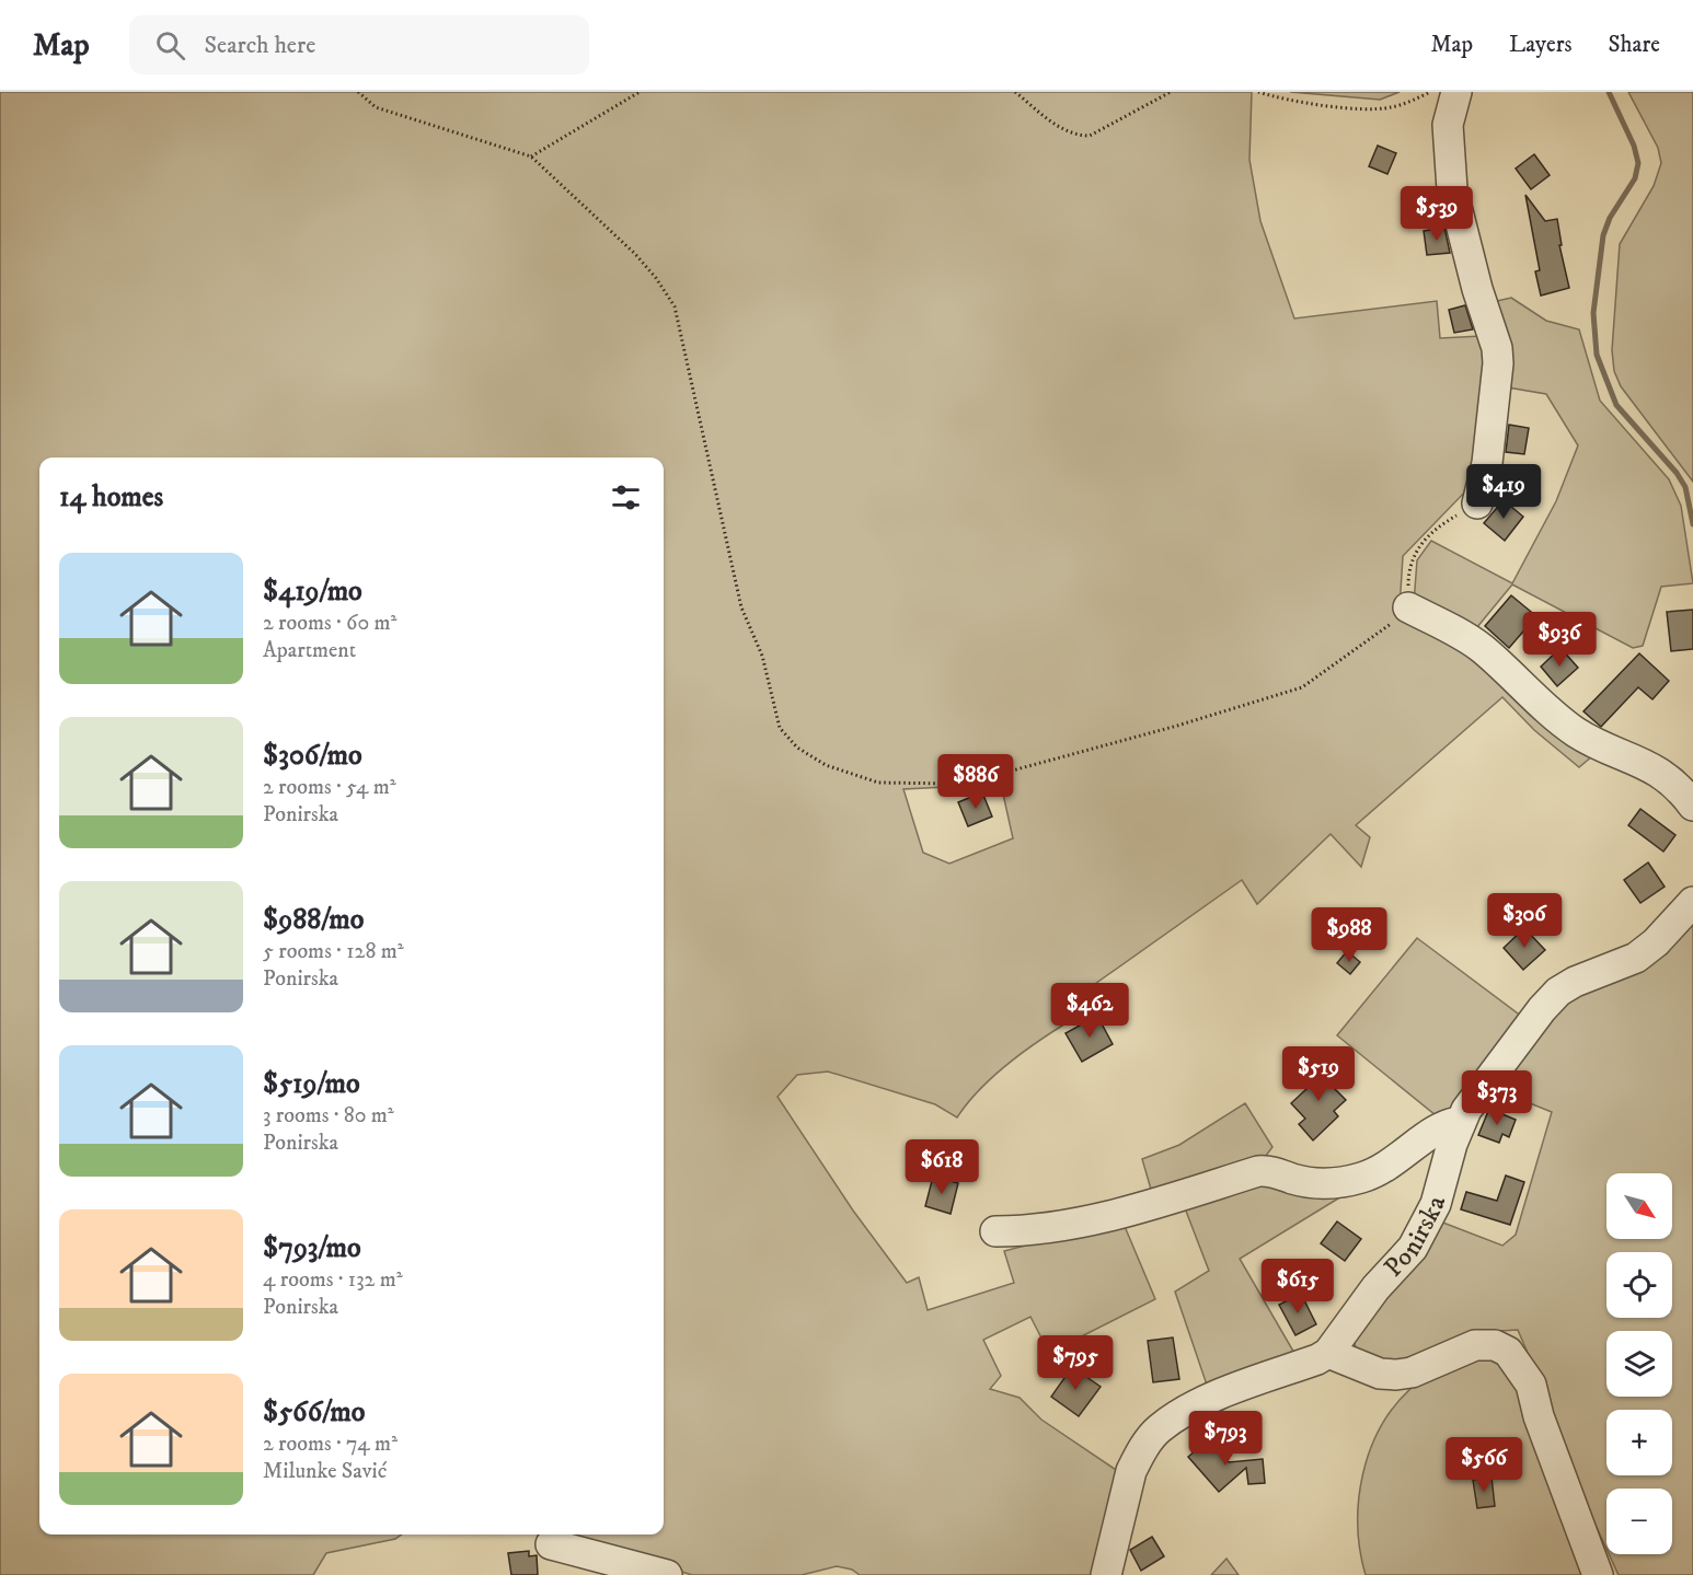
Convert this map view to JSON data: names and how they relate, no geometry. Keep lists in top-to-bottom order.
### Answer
{
  "streets": {
    "street": ["Ponirska"]
  },
  "north": "bottom right",
  "page": {
    "header": "Map",
    "search": "Search here",
    "nav": ["Map", "Layers", "Share"],
    "price": [
      "$539",
      "$419",
      "$936",
      "$886",
      "$306",
      "$988",
      "$462",
      "$519",
      "$373",
      "$618",
      "$615",
      "$795",
      "$793",
      "$566"
    ],
    "heading": "14 homes",
    "list": [
      {
        "name": "$419/mo",
        "note": "2 rooms · 60 m² · Apartment"
      },
      {
        "name": "$306/mo",
        "note": "2 rooms · 54 m² · Ponirska"
      },
      {
        "name": "$988/mo",
        "note": "5 rooms · 128 m² · Ponirska"
      },
      {
        "name": "$519/mo",
        "note": "3 rooms · 80 m² · Ponirska"
      },
      {
        "name": "$793/mo",
        "note": "4 rooms · 132 m² · Ponirska"
      },
      {
        "name": "$566/mo",
        "note": "2 rooms · 74 m² · Milunke Savić"
      }
    ],
    "map_buttons": ["+", "−"]
  }
}
